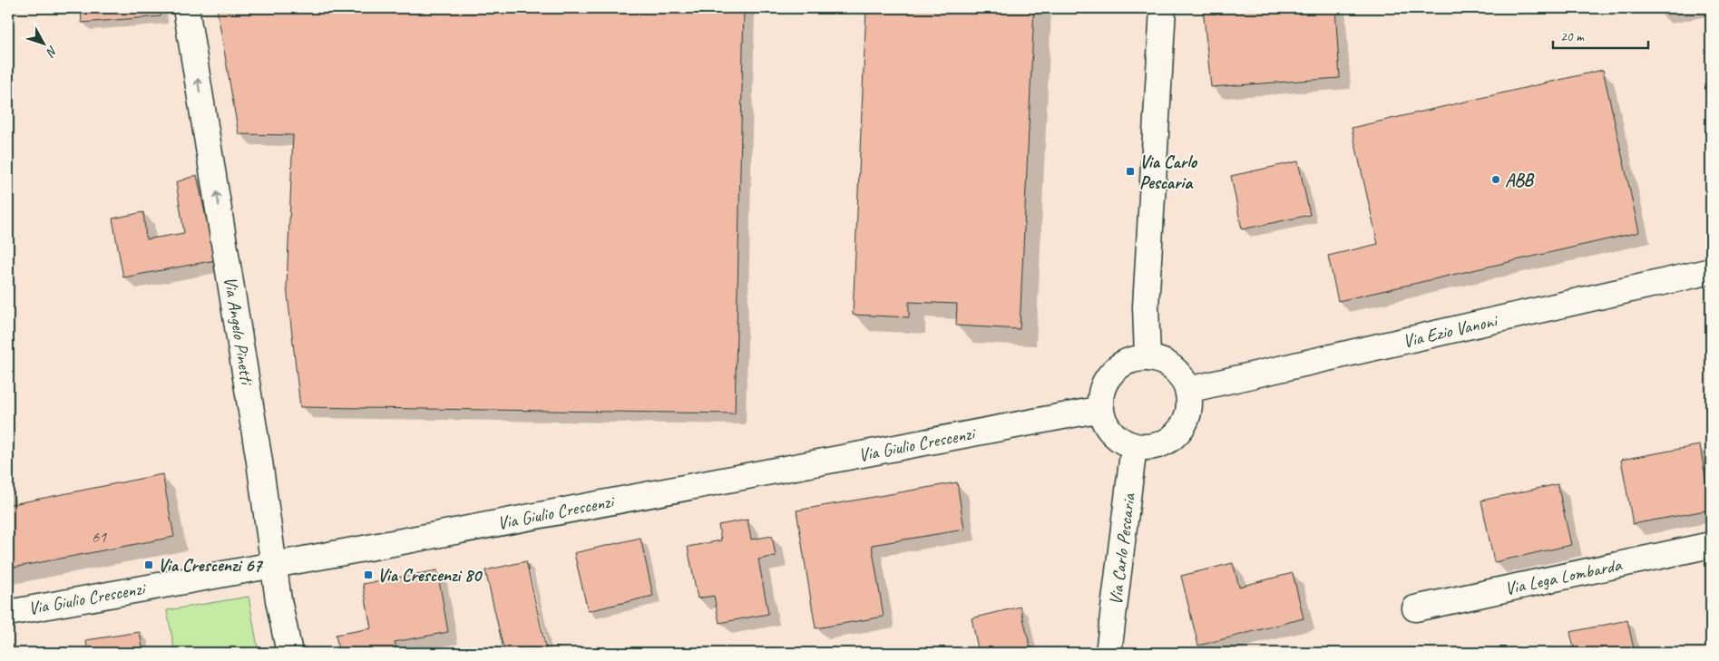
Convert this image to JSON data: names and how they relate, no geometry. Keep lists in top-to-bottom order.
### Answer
{
  "streets": {
    "street": [
      "Via Angelo Pinetti",
      "Via Ezio Vanoni",
      "Via Giulio Crescenzi",
      "Via Carlo Pescaria",
      "Via Lega Lombarda"
    ]
  },
  "crossings": [
    ["Via Angelo Pinetti", "Via Giulio Crescenzi"],
    ["Via Ezio Vanoni", "Via Giulio Crescenzi"],
    ["Via Ezio Vanoni", "Via Carlo Pescaria"],
    ["Via Giulio Crescenzi", "Via Carlo Pescaria"]
  ],
  "one_way": ["Via Angelo Pinetti"],
  "places": {
    "transit": ["Via Carlo Pescaria", "Via Crescenzi 67", "Via Crescenzi 80"],
    "other": ["ABB"]
  },
  "house_numbers": ["61"],
  "scale_bar": "20 m",
  "north": "bottom right"
}
